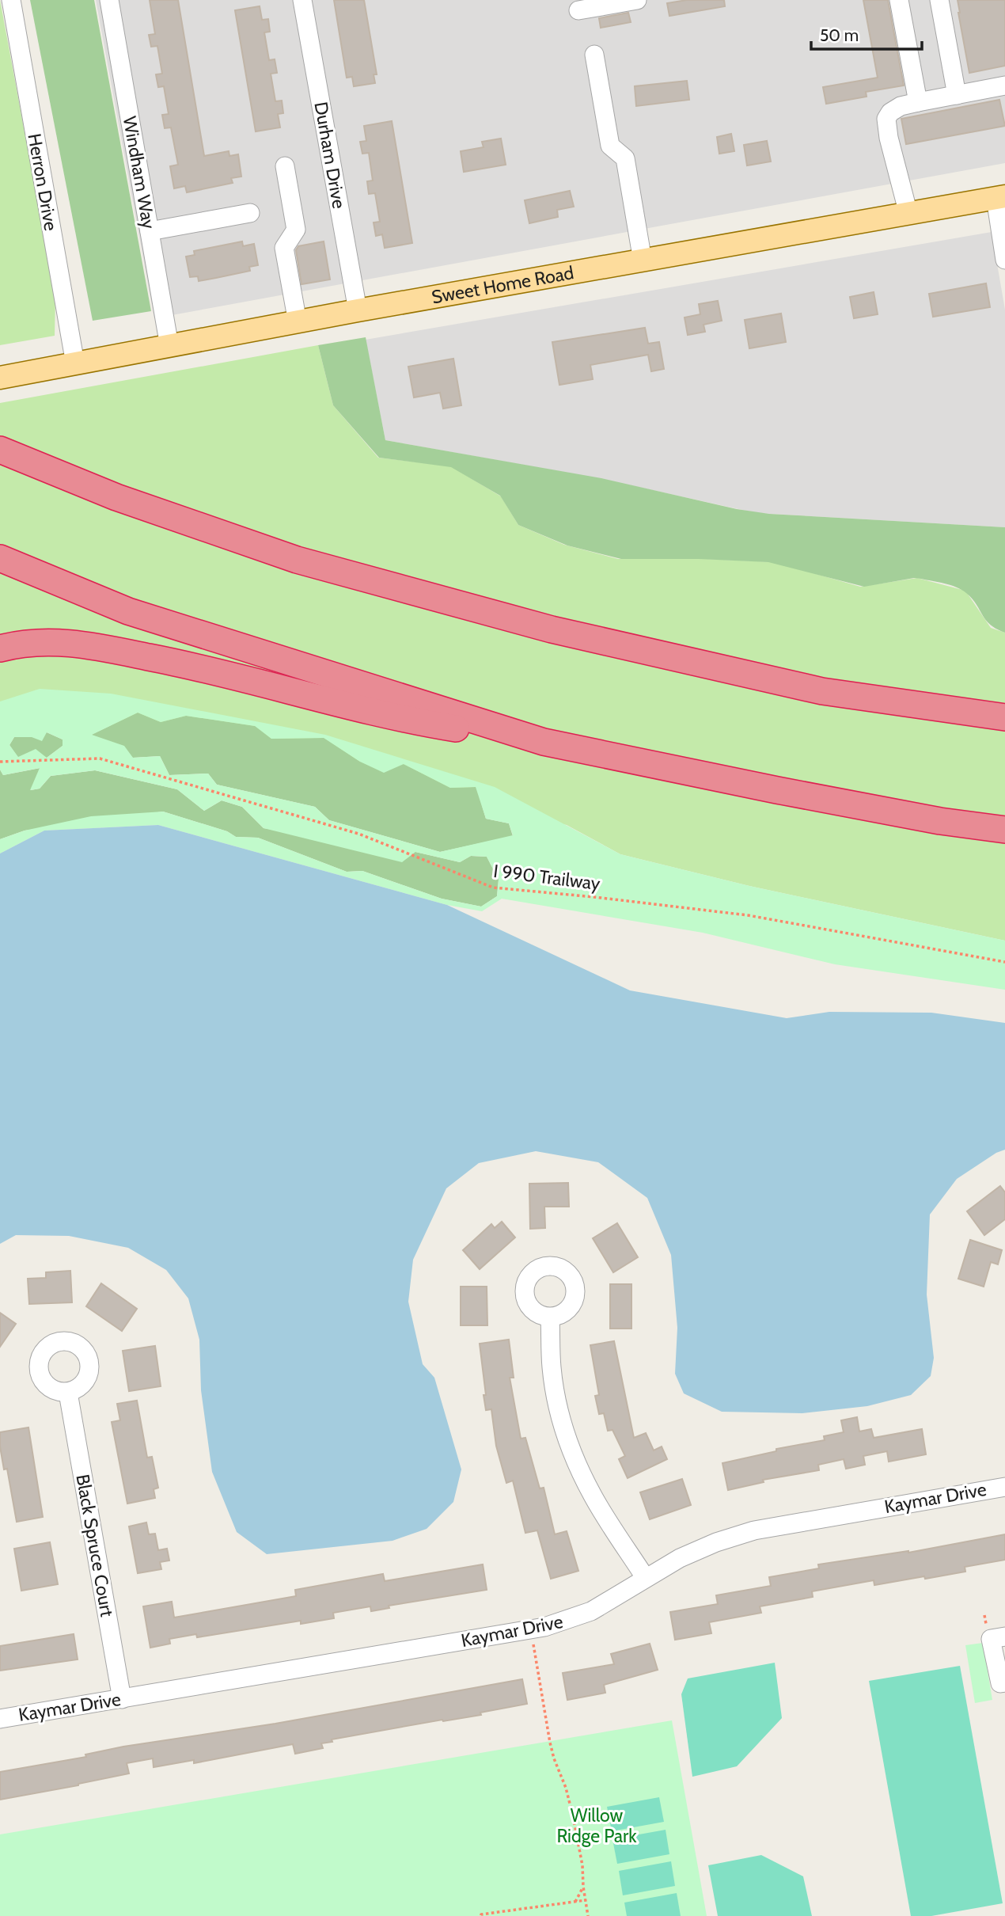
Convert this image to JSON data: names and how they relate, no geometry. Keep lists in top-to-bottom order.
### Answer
{
  "streets": {
    "main road": ["Sweet Home Road"],
    "street": [
      "Durham Drive",
      "Windham Way",
      "Herron Drive",
      "Kaymar Drive",
      "Black Spruce Court"
    ],
    "path": ["I 990 Trailway"]
  },
  "crossings": [
    ["Durham Drive", "Sweet Home Road"],
    ["Windham Way", "Sweet Home Road"],
    ["Herron Drive", "Sweet Home Road"],
    ["Kaymar Drive", "Black Spruce Court"]
  ],
  "parks": ["Willow Ridge Park"],
  "scale_bar": "50 m"
}
